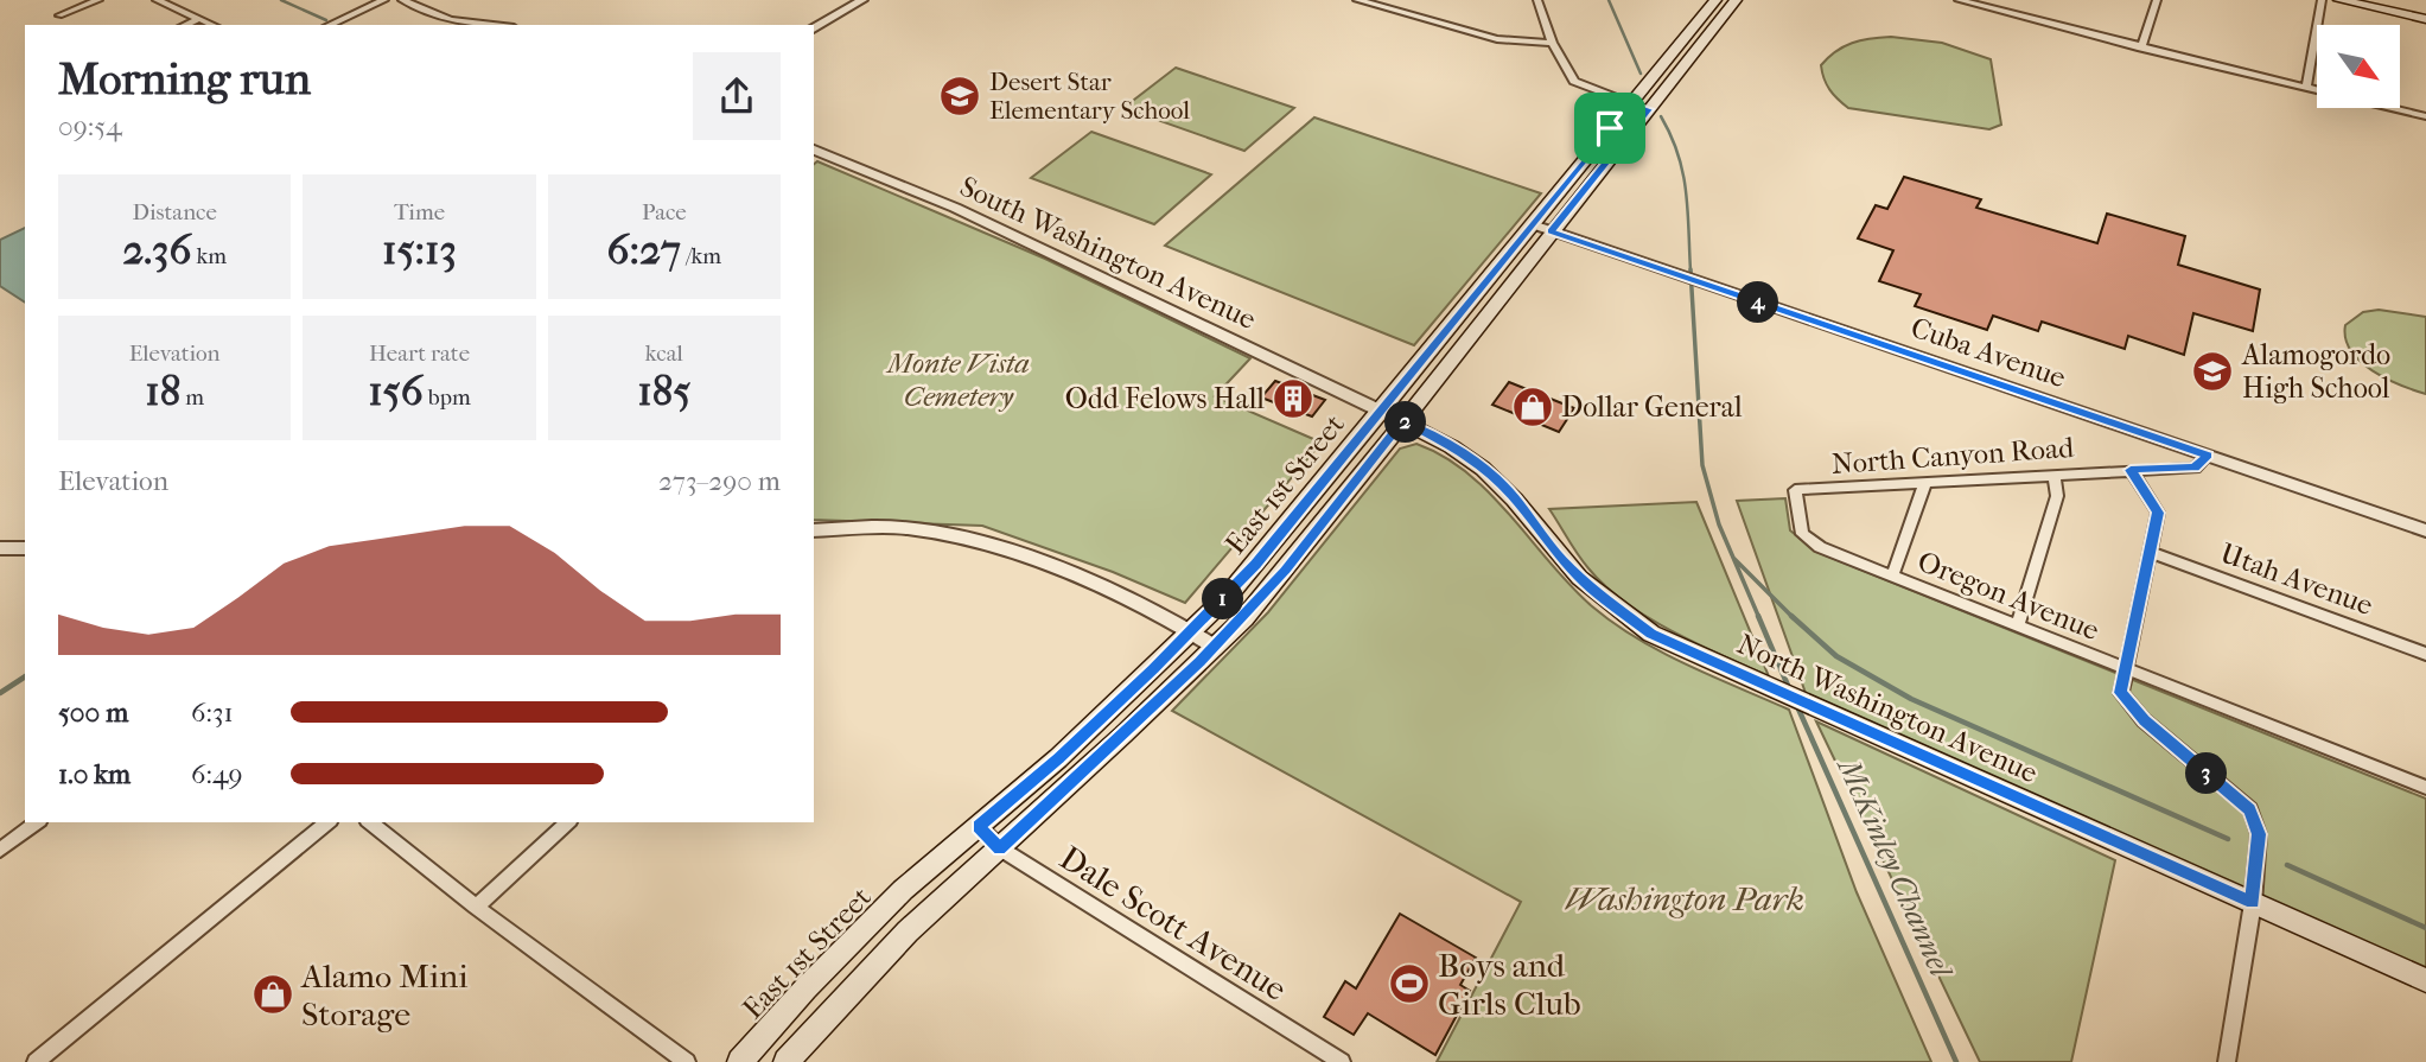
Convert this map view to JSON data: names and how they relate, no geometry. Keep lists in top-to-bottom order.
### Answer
{
  "streets": {
    "main road": ["East 1st Street", "North Washington Avenue"],
    "street": [
      "South Washington Avenue",
      "Cuba Avenue",
      "North Canyon Road",
      "Utah Avenue",
      "Oregon Avenue",
      "Dale Scott Avenue"
    ]
  },
  "crossings": [
    ["South Washington Avenue", "East 1st Street"],
    ["South Washington Avenue", "North Washington Avenue"],
    ["Cuba Avenue", "North Canyon Road"],
    ["Cuba Avenue", "East 1st Street"],
    ["North Canyon Road", "Oregon Avenue"],
    ["East 1st Street", "North Washington Avenue"],
    ["East 1st Street", "Dale Scott Avenue"]
  ],
  "water": ["McKinley Channel"],
  "parks": ["Monte Vista Cemetery", "Washington Park"],
  "places": {
    "school or university": ["Desert Star Elementary School", "Alamogordo High School"],
    "building": ["Odd Felows Hall"],
    "shop": ["Dollar General", "Alamo Mini Storage"],
    "sports": ["Boys and Girls Club"]
  },
  "north": "bottom right",
  "page": {
    "heading": ["Morning run", "09:54"],
    "stats": [
      ["Distance", "2.36 km"],
      ["Time", "15:13"],
      ["Pace", "6:27 /km"],
      ["Elevation", "18 m"],
      ["Heart rate", "156 bpm"],
      ["kcal", "185"]
    ],
    "pins": [
      "4",
      "2",
      "1",
      "3"
    ],
    "chart": ["Elevation", "273–290 m"],
    "list": [
      {
        "name": "500 m",
        "note": "6:31"
      },
      {
        "name": "1.0 km",
        "note": "6:49"
      }
    ]
  }
}
